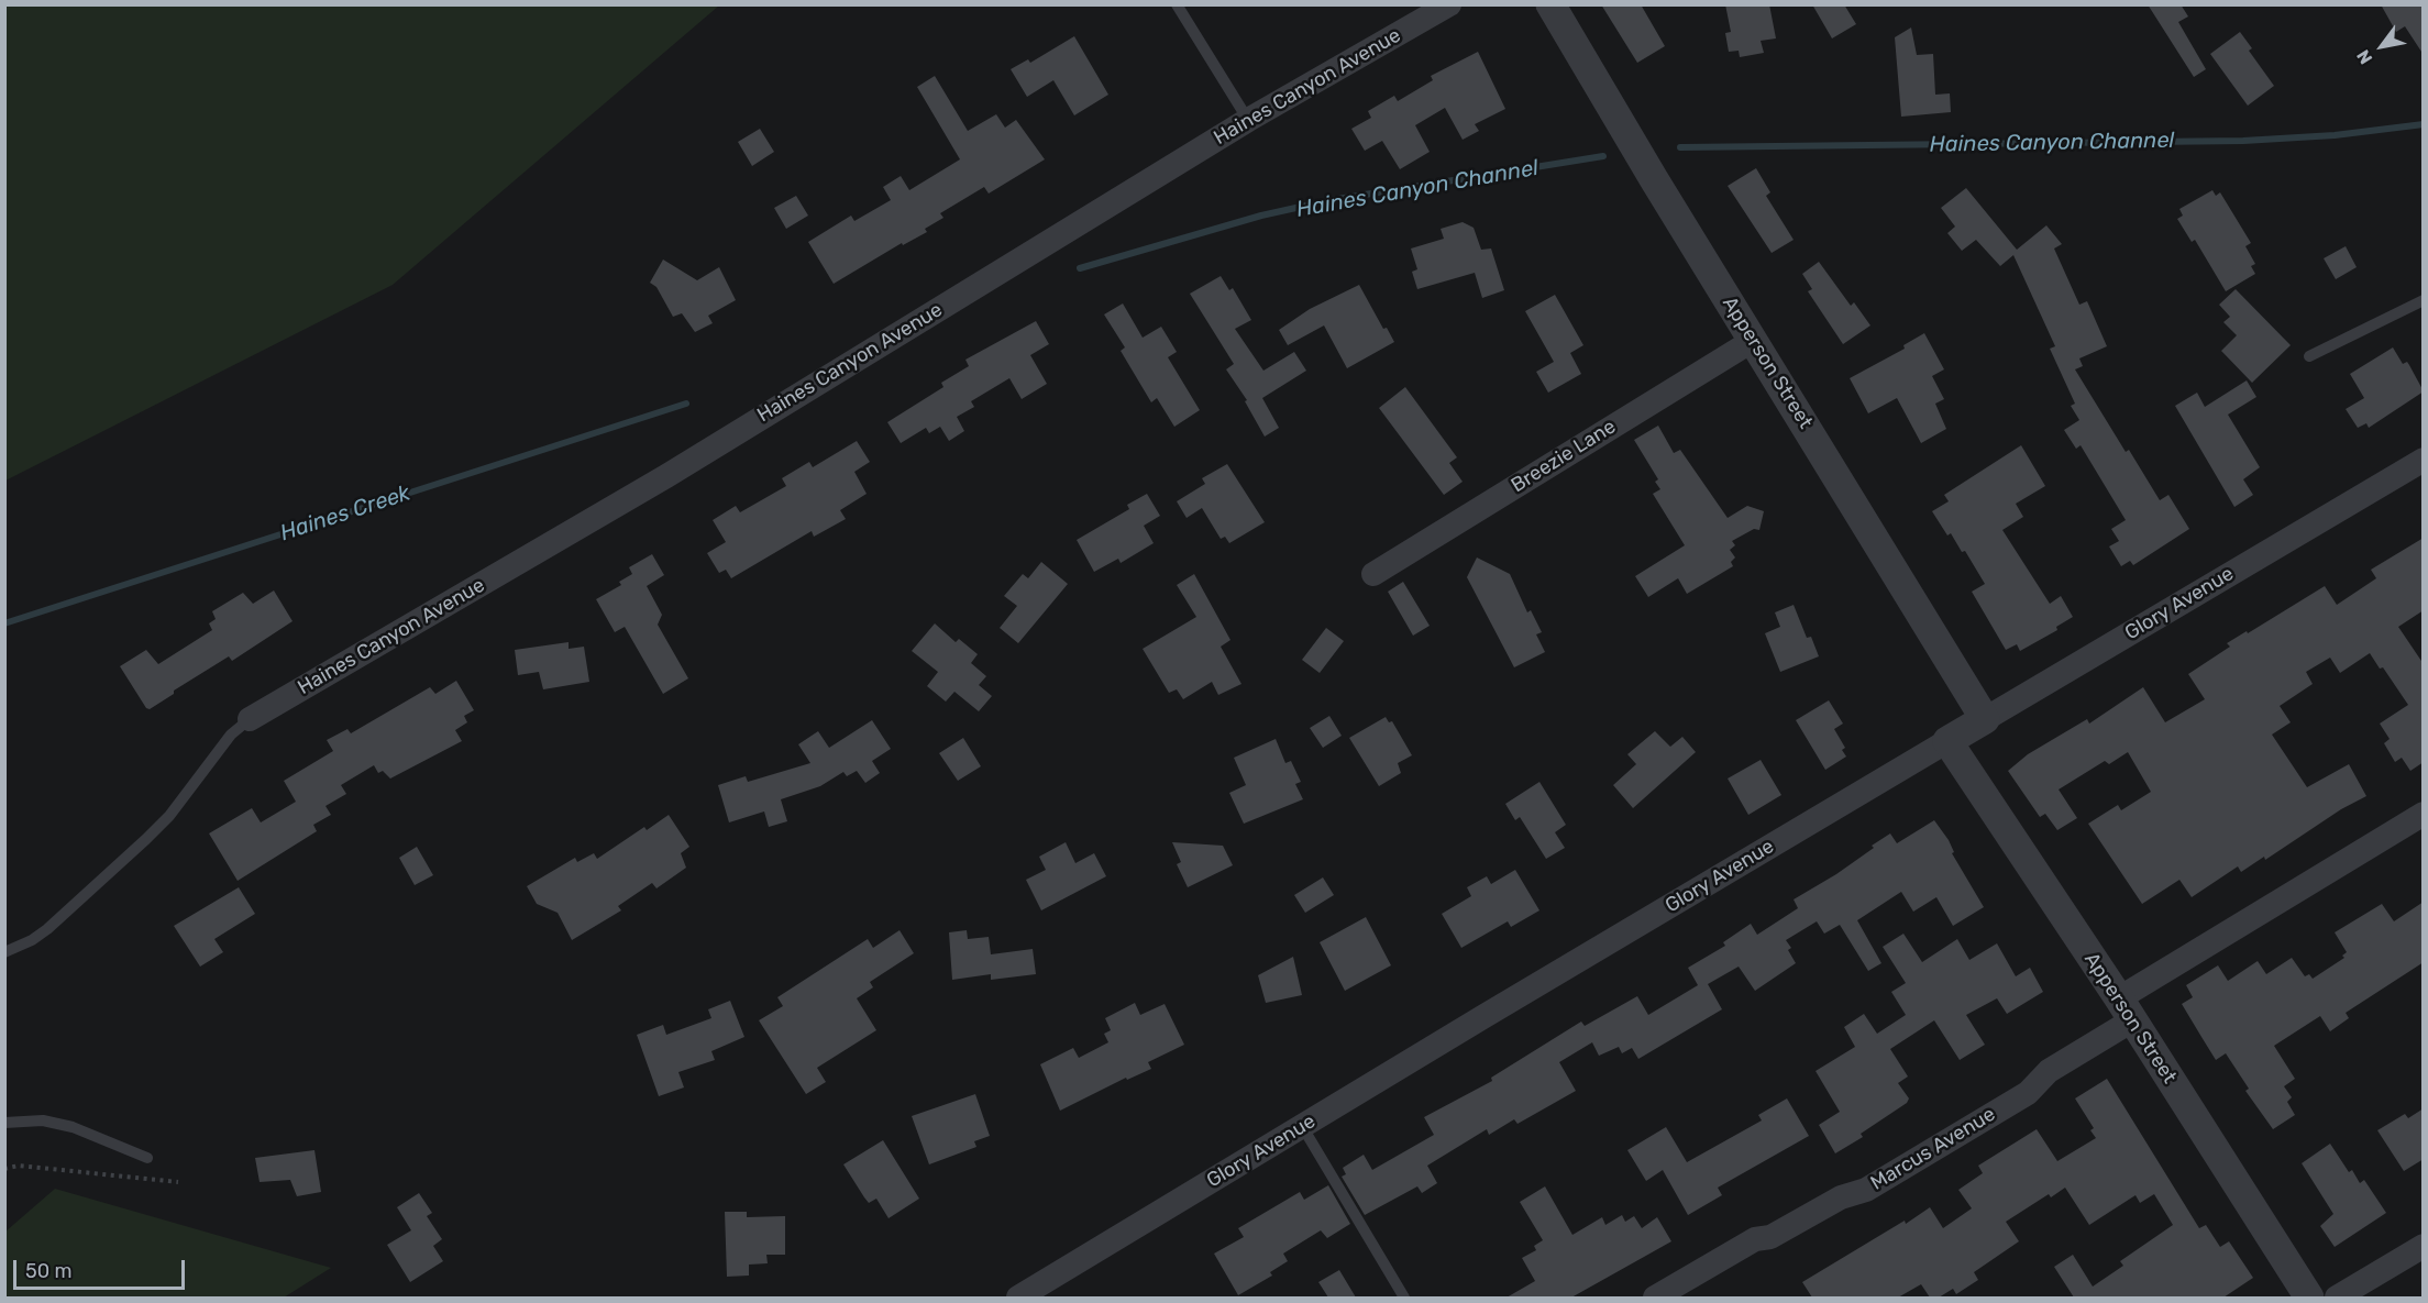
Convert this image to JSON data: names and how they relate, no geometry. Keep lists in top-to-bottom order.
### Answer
{
  "streets": {
    "street": [
      "Haines Canyon Avenue",
      "Apperson Street",
      "Breezie Lane",
      "Glory Avenue",
      "Marcus Avenue"
    ]
  },
  "crossings": [
    ["Apperson Street", "Breezie Lane"],
    ["Apperson Street", "Glory Avenue"],
    ["Apperson Street", "Marcus Avenue"]
  ],
  "water": ["Haines Canyon Channel", "Haines Creek"],
  "scale_bar": "50 m",
  "north": "bottom left"
}
